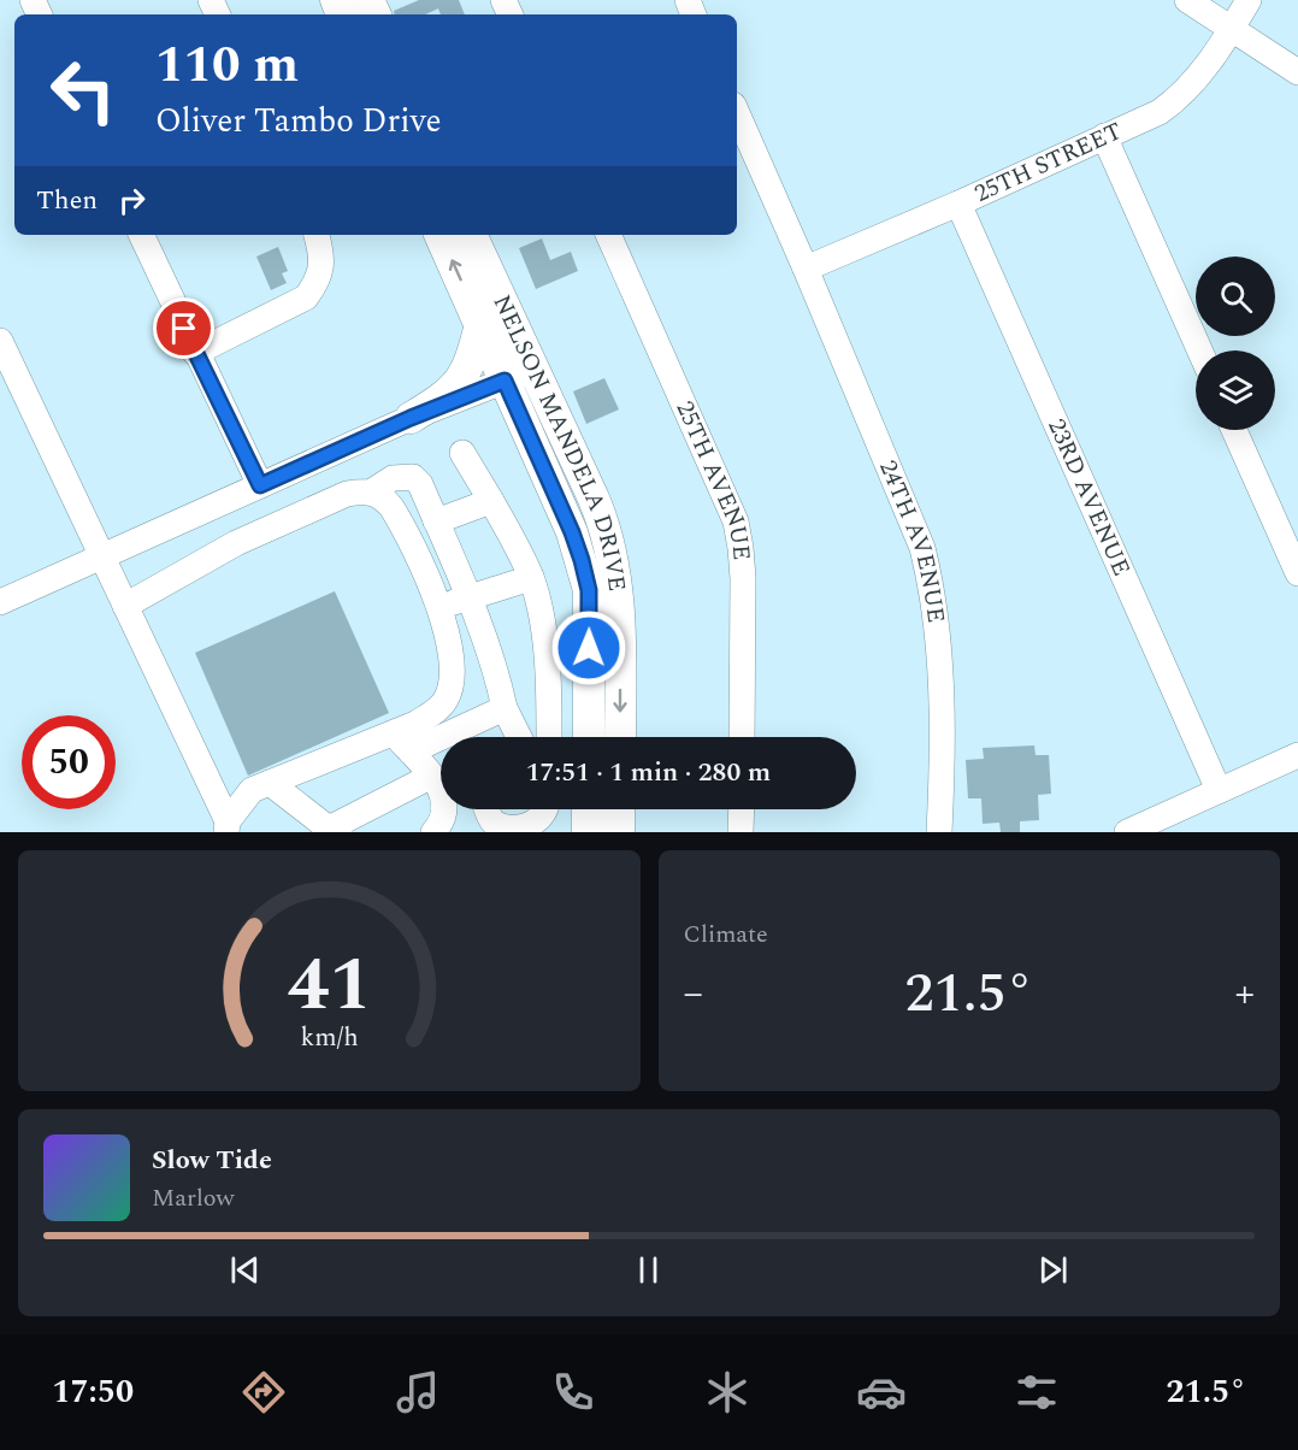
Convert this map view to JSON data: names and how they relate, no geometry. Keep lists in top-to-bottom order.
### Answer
{
  "streets": {
    "main road": ["NELSON MANDELA DRIVE"],
    "street": [
      "25TH STREET",
      "25TH AVENUE",
      "23RD AVENUE",
      "24TH AVENUE"
    ]
  },
  "crossings": [
    ["25TH STREET", "23RD AVENUE"],
    ["25TH STREET", "24TH AVENUE"]
  ],
  "page": {
    "turn": ["110 m", "Oliver Tambo Drive"],
    "then": "Then",
    "limit": "50",
    "trip": "17:51 · 1 min · 280 m",
    "tile": "Climate",
    "heat": ["−", "21.5°", "+"],
    "song": ["Slow Tide", "Marlow"],
    "tabs": ["17:50", "21.5°"],
    "gauge": ["41", "km/h"]
  }
}
